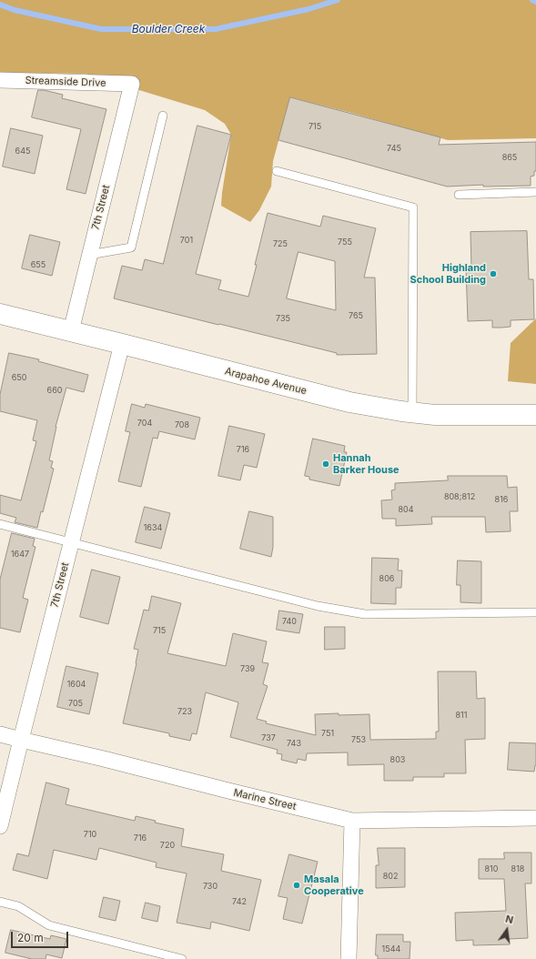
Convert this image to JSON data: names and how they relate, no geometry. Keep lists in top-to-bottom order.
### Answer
{
  "streets": {
    "street": [
      "Streamside Drive",
      "7th Street",
      "Arapahoe Avenue",
      "Marine Street"
    ]
  },
  "crossings": [
    ["Streamside Drive", "7th Street"],
    ["7th Street", "Arapahoe Avenue"],
    ["7th Street", "Marine Street"]
  ],
  "water": ["Boulder Creek"],
  "places": ["Highland School Building", "Hannah Barker House", "Masala Cooperative"],
  "house_numbers": [
    "715",
    "745",
    "645",
    "865",
    "701",
    "755",
    "725",
    "655",
    "765",
    "735",
    "650",
    "660",
    "704",
    "708",
    "716",
    "808;812",
    "816",
    "804",
    "1634",
    "1647",
    "806",
    "740",
    "715",
    "739",
    "1604",
    "705",
    "723",
    "811",
    "751",
    "737",
    "753",
    "743",
    "803",
    "710",
    "716",
    "720",
    "810",
    "818",
    "802",
    "730",
    "742",
    "1544"
  ],
  "scale_bar": "20 m",
  "north": "top"
}
